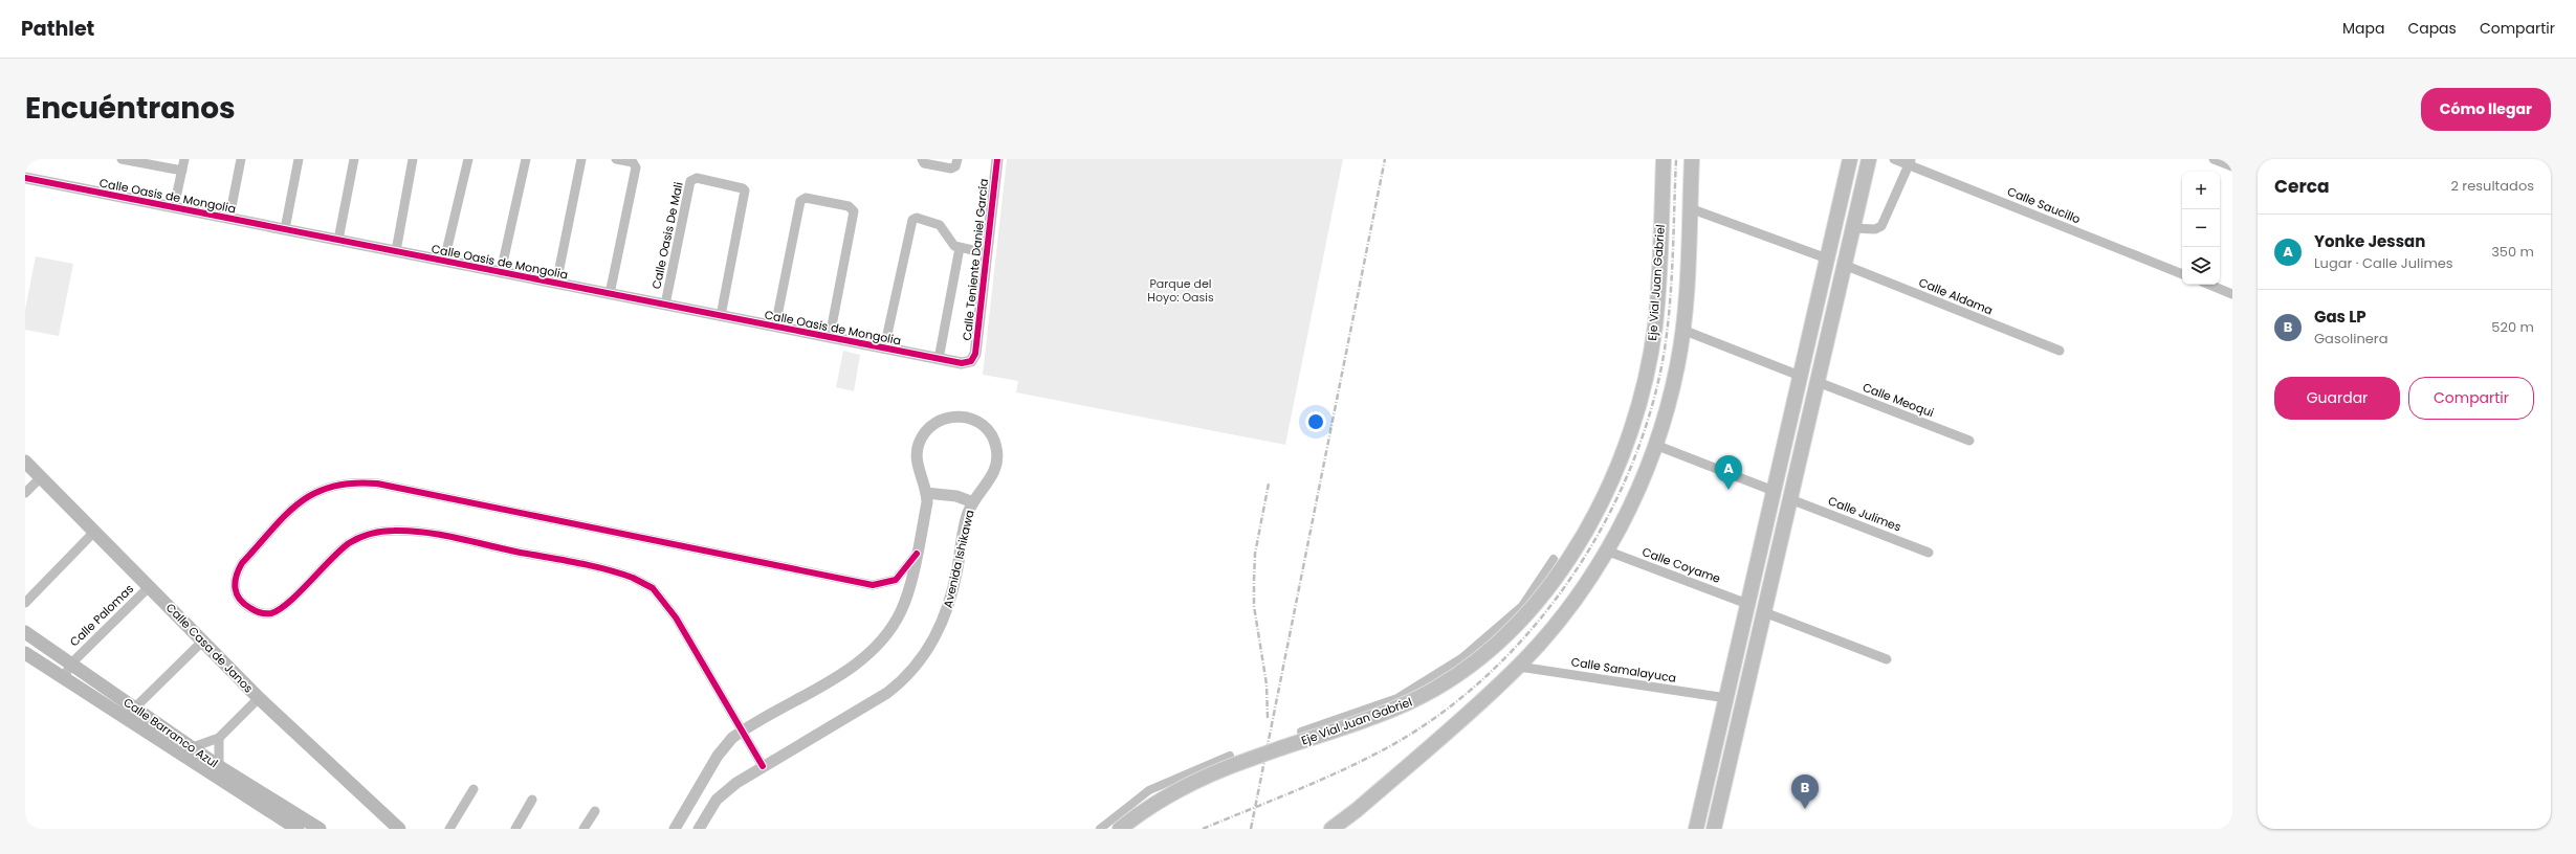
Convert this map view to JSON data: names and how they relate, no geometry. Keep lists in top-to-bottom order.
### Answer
{
  "streets": {
    "main road": ["Eje Vial Juan Gabriel", "Calle Casa de Janos", "Calle Barranco Azul"],
    "street": [
      "Calle Oasis de Mongolia",
      "Calle Saucillo",
      "Calle Oasis De Mali",
      "Calle Teniente Daniel García",
      "Calle Aldama",
      "Calle Meoqui",
      "Calle Julimes",
      "Avenida Ishikawa",
      "Calle Coyame",
      "Calle Palomas",
      "Calle Samalayuca"
    ]
  },
  "crossings": [
    ["Calle Oasis de Mongolia", "Calle Oasis De Mali"],
    ["Calle Oasis de Mongolia", "Calle Teniente Daniel García"],
    ["Calle Palomas", "Calle Casa de Janos"],
    ["Calle Palomas", "Calle Barranco Azul"]
  ],
  "parks": ["Parque del Hoyo: Oasis"],
  "page": {
    "header": "Pathlet",
    "nav": ["Mapa", "Capas", "Compartir"],
    "title": "Encuéntranos",
    "buttons": [
      "Cómo llegar",
      ["Guardar", "Compartir"]
    ],
    "heading": ["Cerca", "2 resultados"],
    "map_buttons": ["+", "−"],
    "list": [
      {
        "mark": "A",
        "name": "Yonke Jessan",
        "note": "Lugar · Calle Julimes",
        "value": "350 m"
      },
      {
        "mark": "B",
        "name": "Gas LP",
        "note": "Gasolinera",
        "value": "520 m"
      }
    ],
    "pins": ["A", "B"]
  }
}
